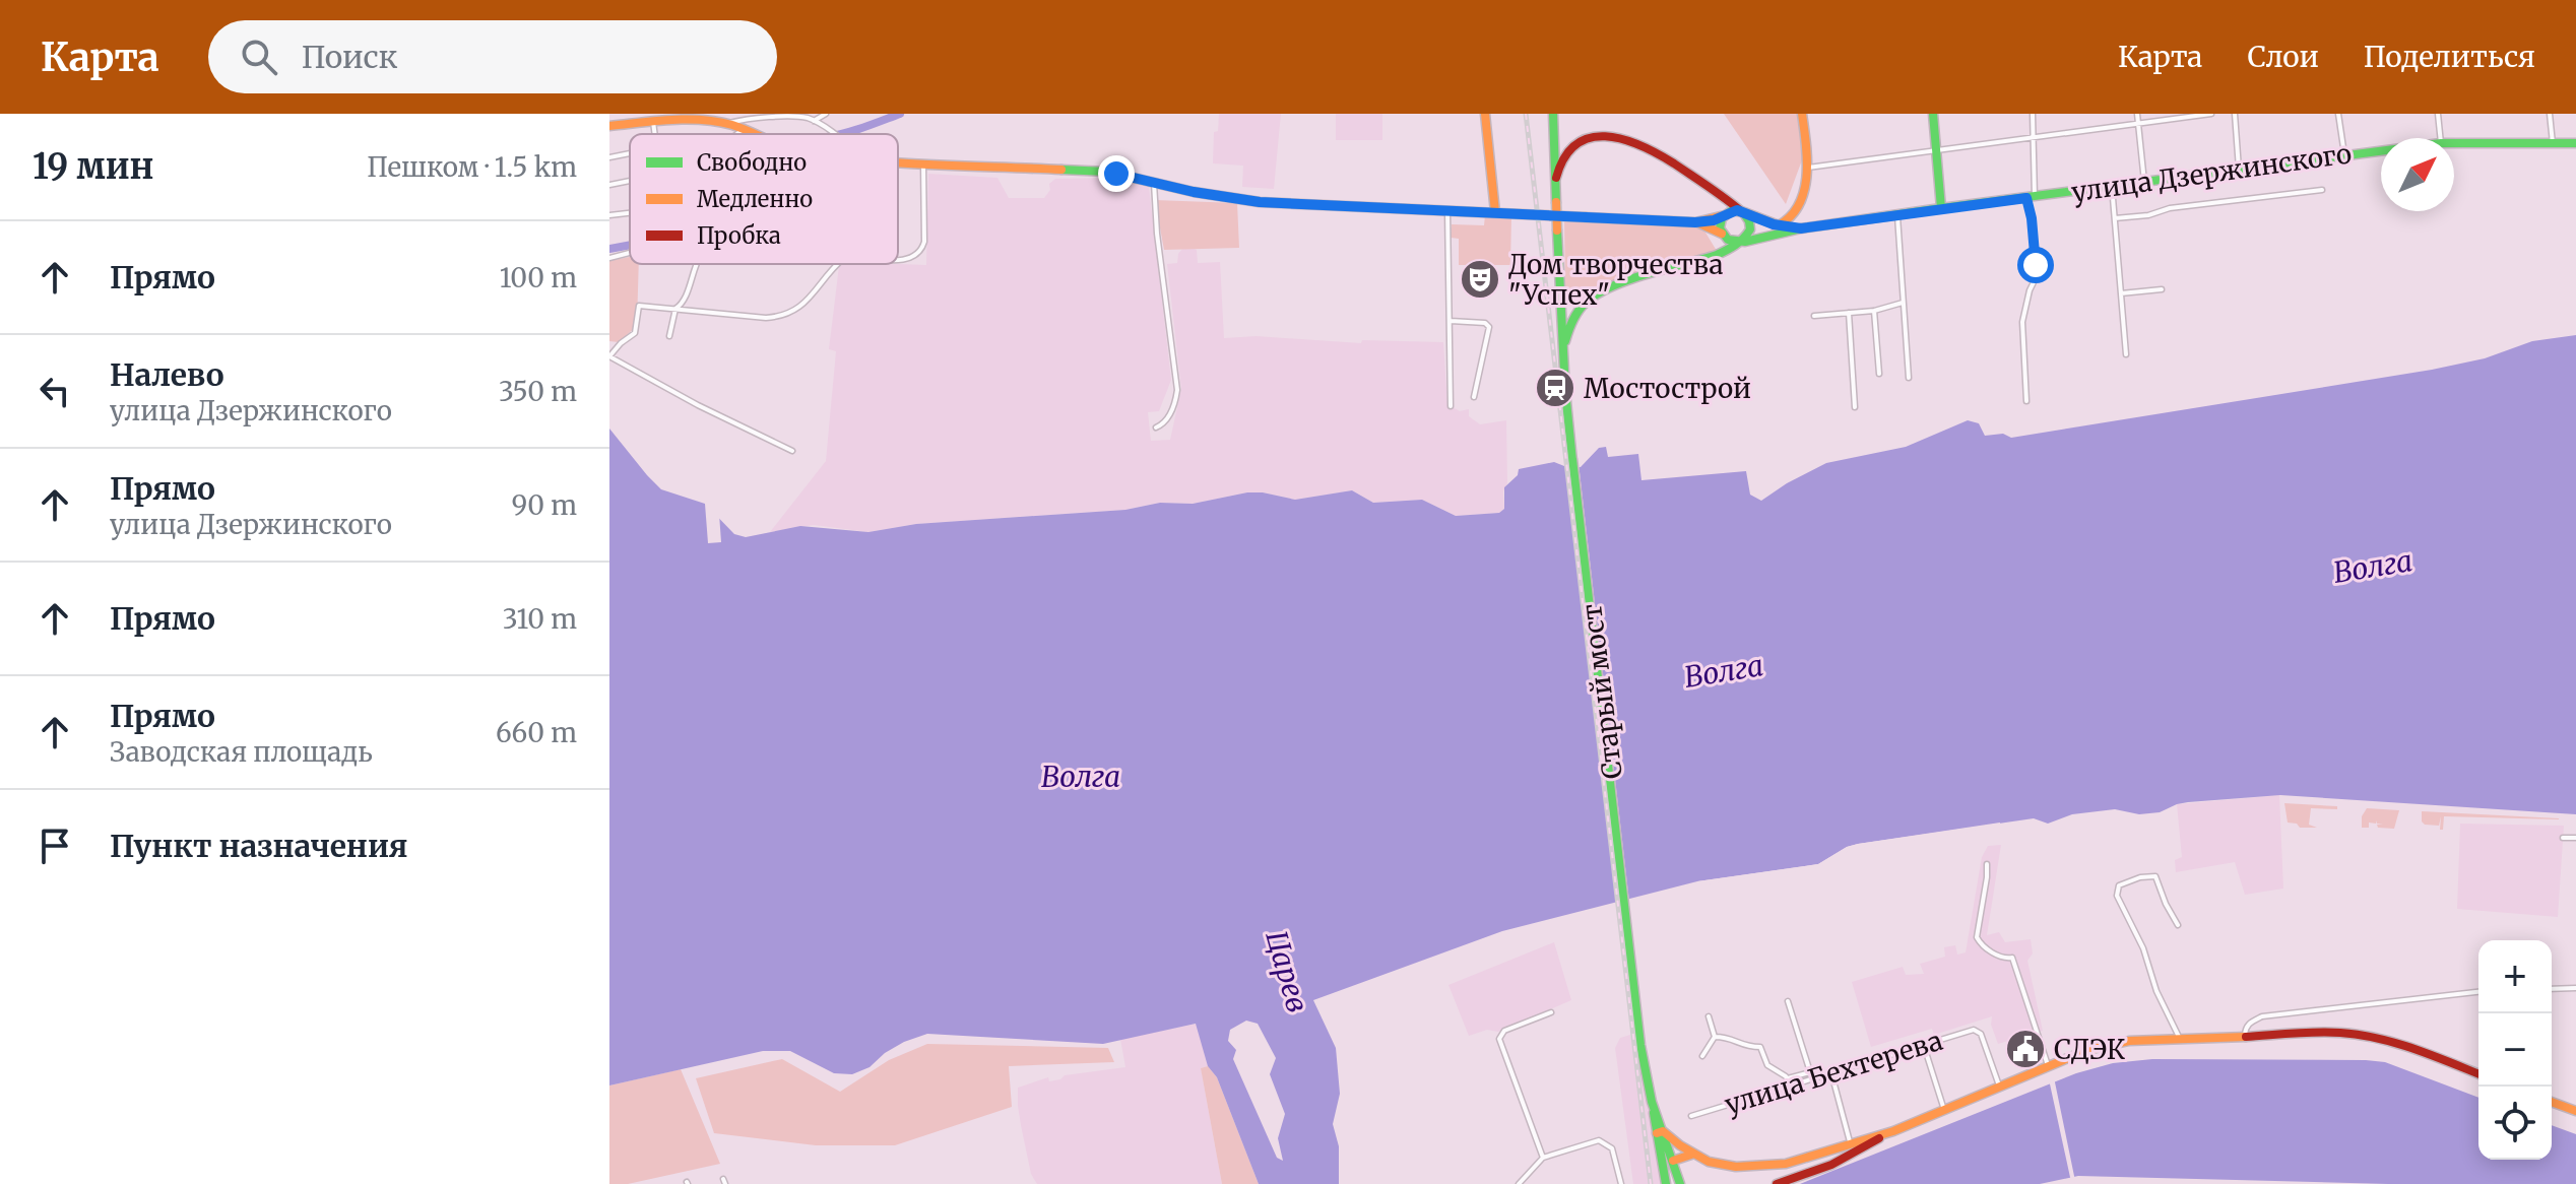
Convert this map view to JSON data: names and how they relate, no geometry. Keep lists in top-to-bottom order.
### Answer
{
  "streets": {
    "main road": ["улица Дзержинского", "Старый мост"],
    "street": ["улица Бехтерева"]
  },
  "crossings": [
    ["улица Дзержинского", "Старый мост"]
  ],
  "water": ["Волга", "Царев"],
  "places": {
    "theatre": ["Дом творчества \"Успех\""],
    "station": ["Мостострой"],
    "public building": ["СДЭК"]
  },
  "legend": ["Свободно", "Медленно", "Пробка"],
  "north": "top right",
  "page": {
    "header": "Карта",
    "search": "Поиск",
    "nav": ["Карта", "Слои", "Поделиться"],
    "heading": ["19 мин", "Пешком · 1.5 km"],
    "list": [
      ["Прямо", "100 m"],
      ["Налево", "улица Дзержинского", "350 m"],
      ["Прямо", "улица Дзержинского", "90 m"],
      ["Прямо", "310 m"],
      ["Прямо", "Заводская площадь", "660 m"],
      "Пункт назначения"
    ],
    "map_buttons": ["+", "−"]
  }
}
